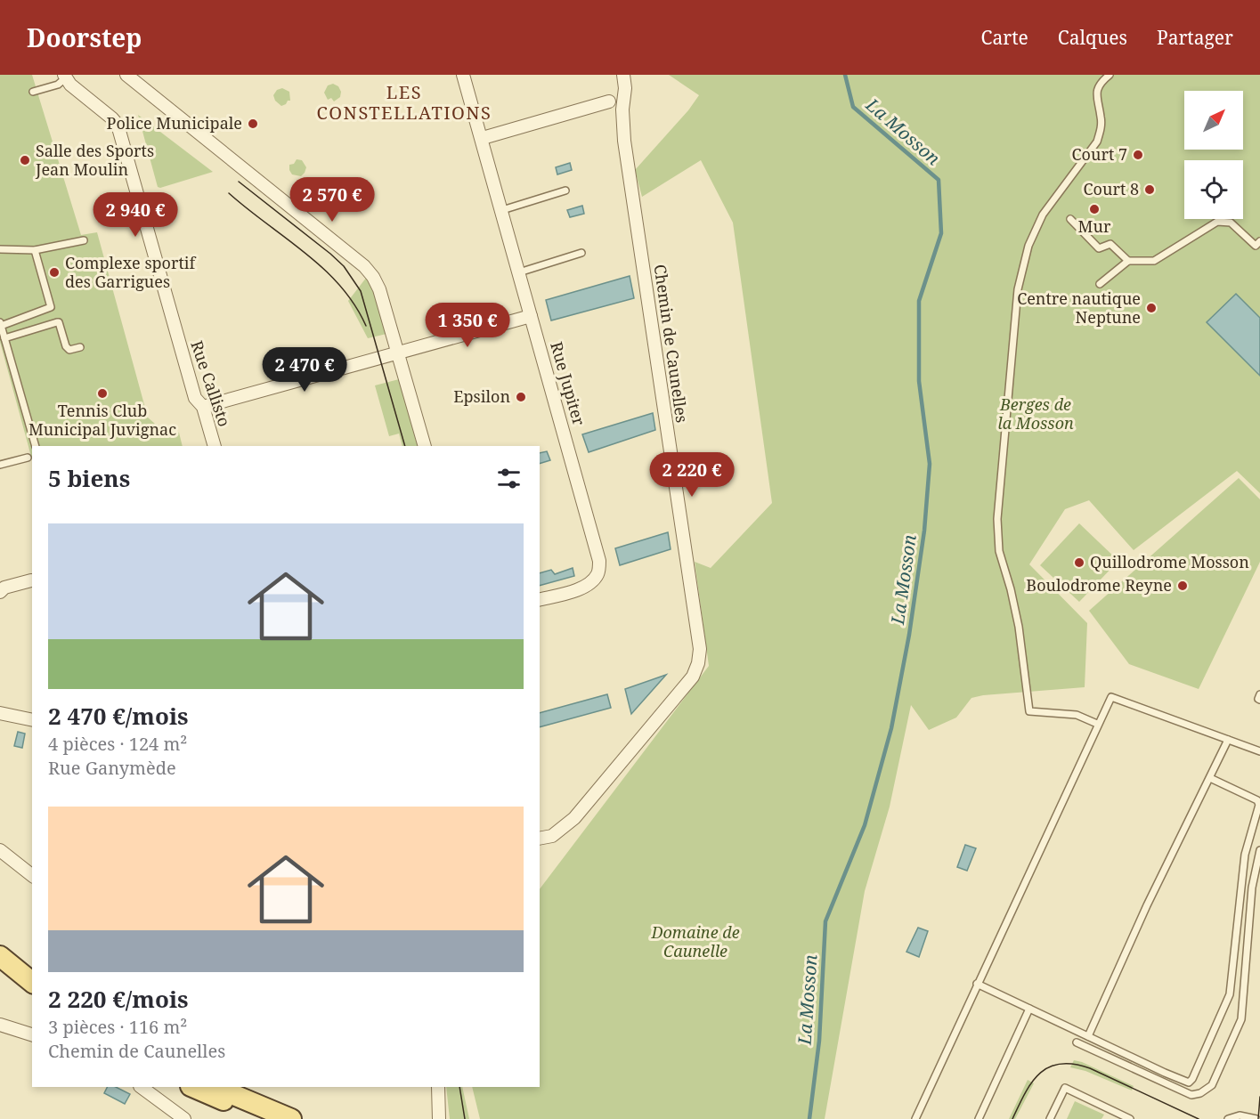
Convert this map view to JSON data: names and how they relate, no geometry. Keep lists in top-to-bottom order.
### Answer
{
  "streets": {
    "street": ["Chemin de Caunelles", "Rue Callisto", "Rue Jupiter"]
  },
  "districts": ["LES CONSTELLATIONS"],
  "water": ["La Mosson"],
  "parks": ["Berges de la Mosson", "Domaine de Caunelle"],
  "places": [
    "Police Municipale",
    "Court 7",
    "Salle des Sports Jean Moulin",
    "Court 8",
    "Mur",
    "Complexe sportif des Garrigues",
    "Centre nautique Neptune",
    "Tennis Club Municipal Juvignac",
    "Epsilon",
    "Quillodrome Mosson",
    "Boulodrome Reyne"
  ],
  "north": "top right",
  "page": {
    "header": "Doorstep",
    "nav": ["Carte", "Calques", "Partager"],
    "price": [
      "2 570 €",
      "2 940 €",
      "1 350 €",
      "2 470 €",
      "2 220 €"
    ],
    "heading": "5 biens",
    "list": [
      {
        "name": "2 470 €/mois",
        "note": "4 pièces · 124 m² · Rue Ganymède"
      },
      {
        "name": "2 220 €/mois",
        "note": "3 pièces · 116 m² · Chemin de Caunelles"
      }
    ]
  }
}
